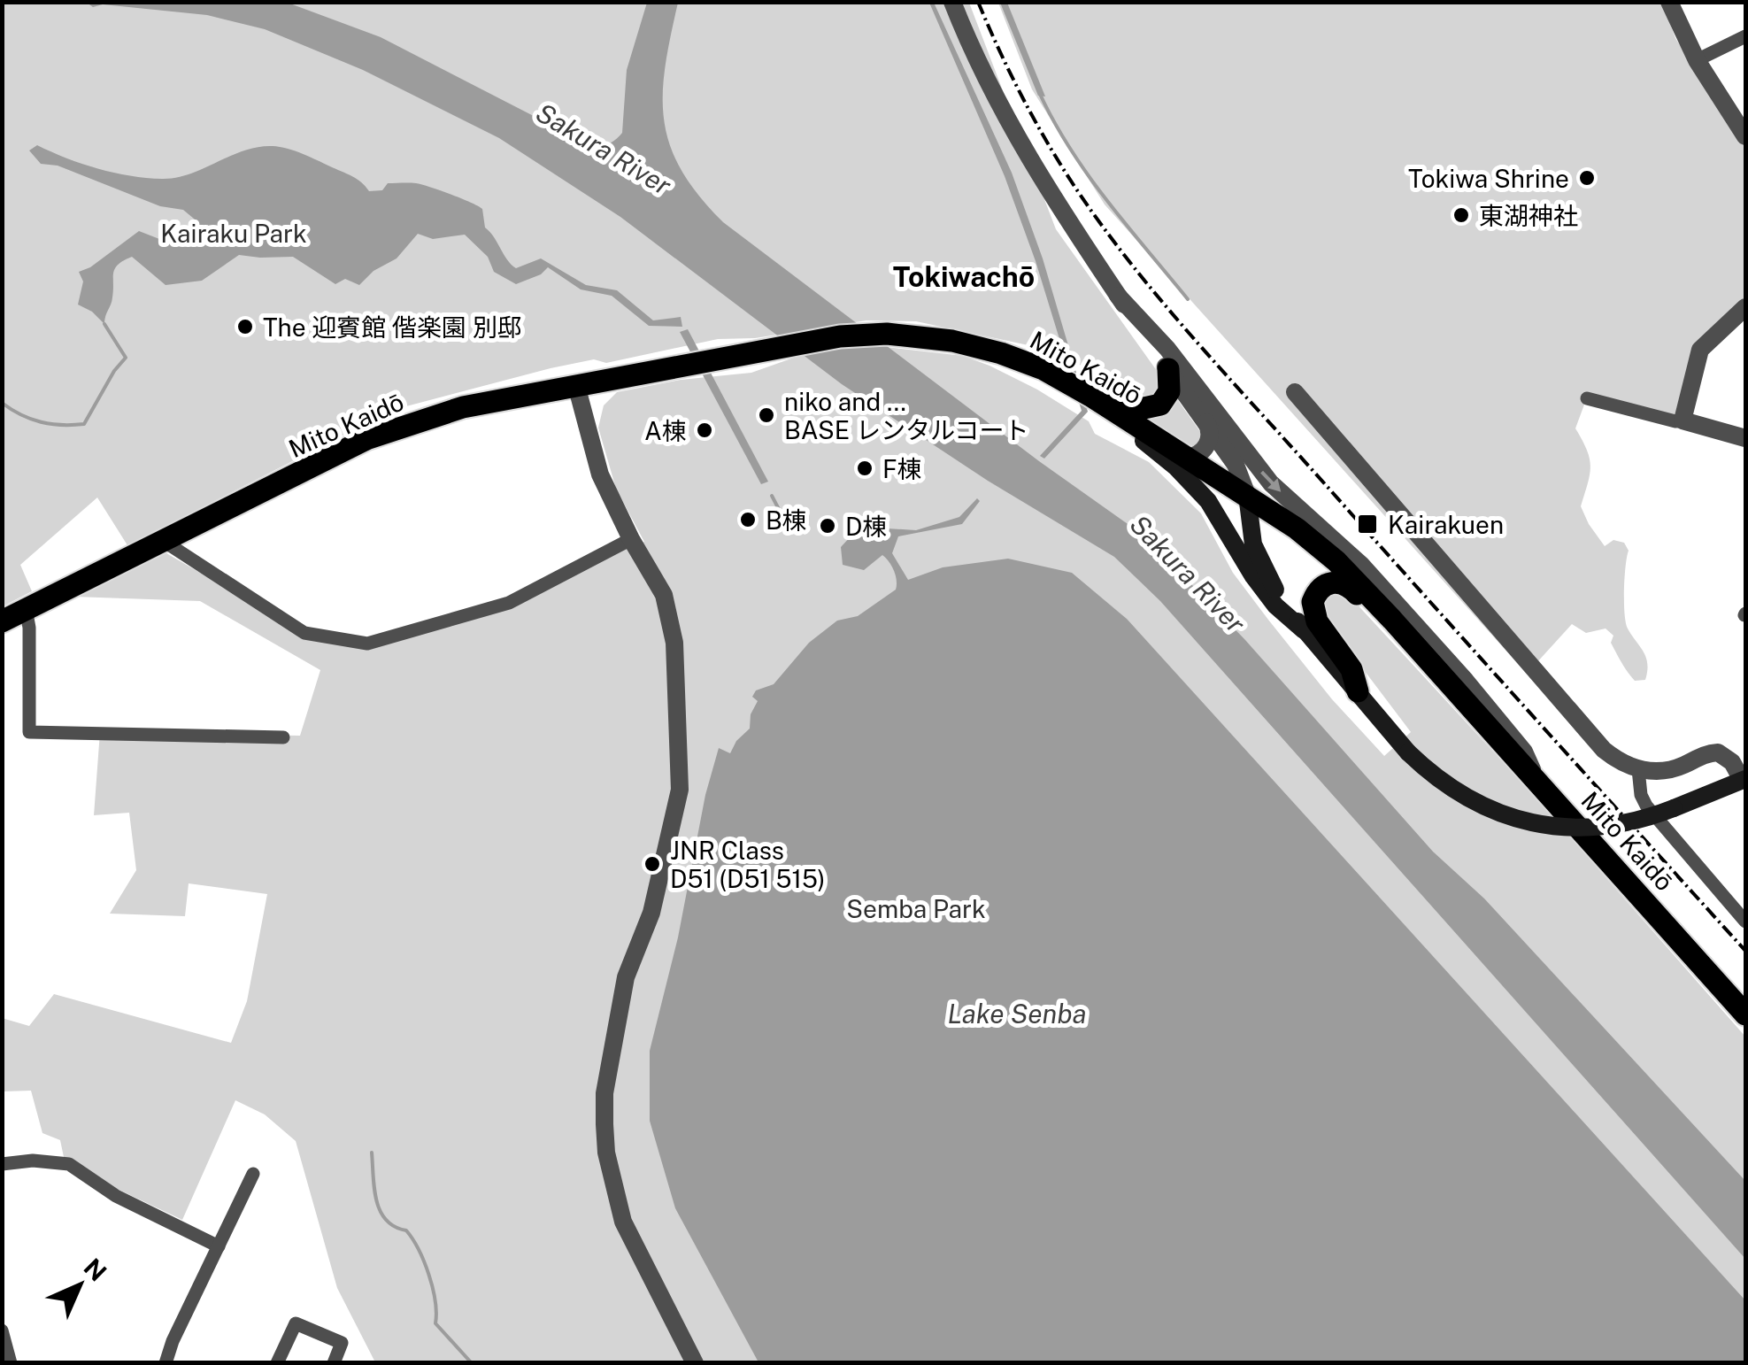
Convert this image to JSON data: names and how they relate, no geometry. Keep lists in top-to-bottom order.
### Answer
{
  "streets": {
    "main road": ["Mito Kaidō"]
  },
  "districts": ["Tokiwachō"],
  "water": ["Sakura River", "Lake Senba"],
  "parks": ["Kairaku Park", "Semba Park"],
  "places": {
    "other": [
      "Tokiwa Shrine",
      "東湖神社",
      "The 迎賓館 偕楽園 別邸",
      "niko and ... BASE レンタルコート",
      "A棟",
      "F棟",
      "B棟",
      "D棟",
      "JNR Class D51 (D51 515)"
    ],
    "transit": ["Kairakuen"]
  },
  "north": "top right"
}
